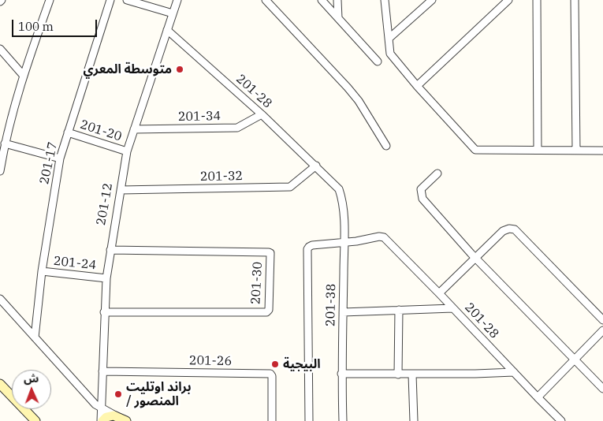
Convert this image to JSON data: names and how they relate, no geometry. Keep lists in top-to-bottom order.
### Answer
{
  "streets": {
    "main road": ["201-12"],
    "street": [
      "201-28",
      "201-34",
      "201-20",
      "201-17",
      "201-32",
      "201-24",
      "201-30",
      "201-38",
      "201-26"
    ]
  },
  "crossings": [
    ["201-28", "201-34"],
    ["201-28", "201-32"],
    ["201-28", "201-12"],
    ["201-28", "201-38"],
    ["201-34", "201-12"],
    ["201-20", "201-17"],
    ["201-20", "201-12"],
    ["201-17", "201-24"],
    ["201-32", "201-12"],
    ["201-12", "201-24"],
    ["201-12", "201-30"],
    ["201-12", "201-26"]
  ],
  "places": ["متوسطة المعري", "البيجية", "براند اوتليت / المنصور"],
  "scale_bar": "100 m",
  "north": "top"
}
